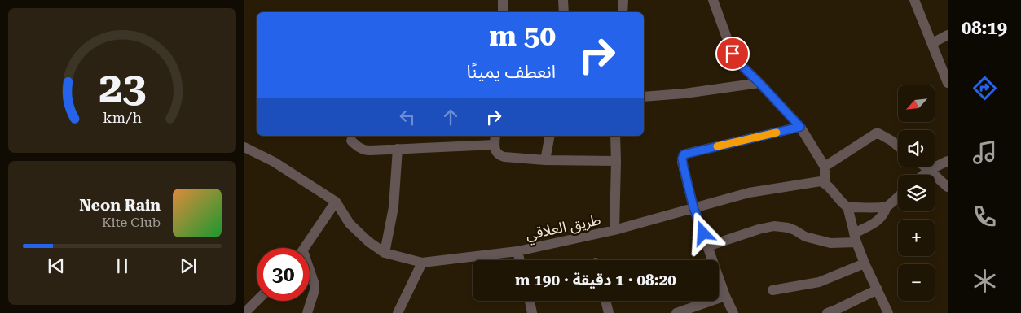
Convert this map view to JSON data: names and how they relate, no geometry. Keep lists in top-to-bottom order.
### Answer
{
  "streets": {
    "street": ["طريق العلاقي"]
  },
  "north": "bottom left",
  "page": {
    "tabs": "08:19",
    "turn": ["50 m", "انعطف يمينًا"],
    "map_buttons": ["+", "−"],
    "song": ["Neon Rain", "Kite Club"],
    "limit": "30",
    "trip": "08:20 · 1 دقيقة · 190 m",
    "gauge": ["23", "km/h"]
  }
}
